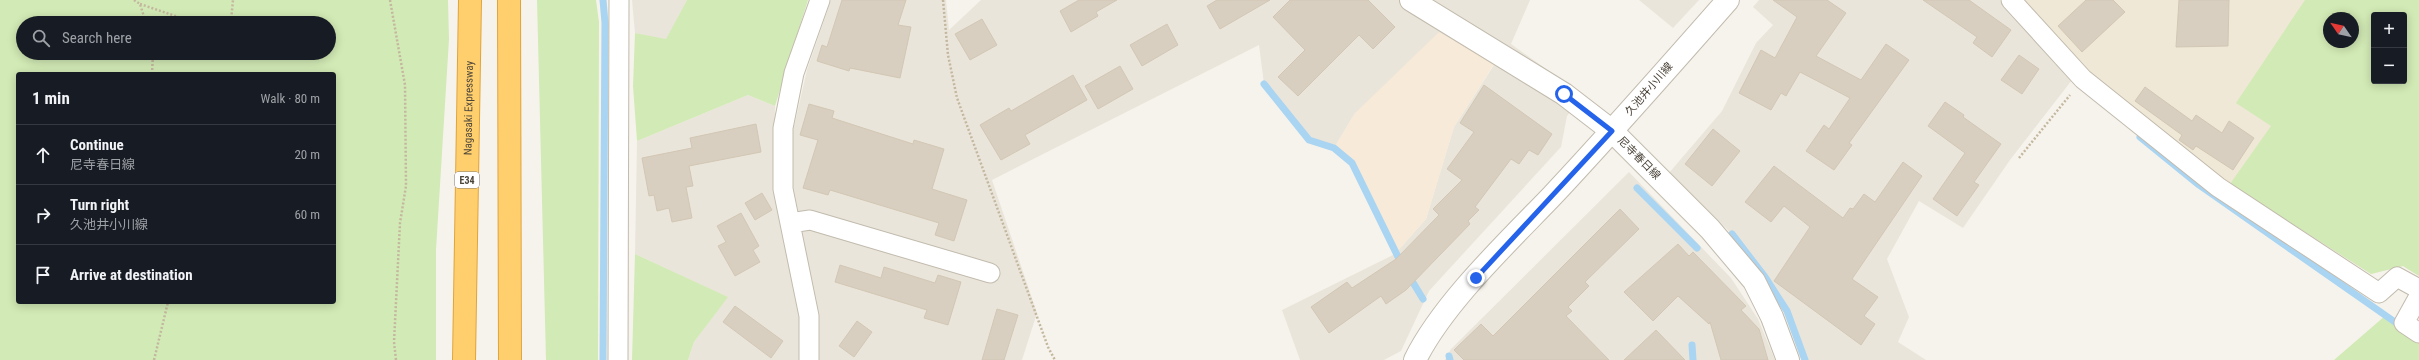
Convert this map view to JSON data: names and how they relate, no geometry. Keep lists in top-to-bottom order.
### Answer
{
  "streets": {
    "highway": ["Nagasaki Expressway", "E34"],
    "street": ["久池井小川線", "尼寺春日線"]
  },
  "crossings": [
    ["久池井小川線", "尼寺春日線"]
  ],
  "north": "top left",
  "page": {
    "map_buttons": ["+", "−"],
    "search": "Search here",
    "heading": ["1 min", "Walk · 80 m"],
    "list": [
      ["Continue", "尼寺春日線", "20 m"],
      ["Turn right", "久池井小川線", "60 m"],
      "Arrive at destination"
    ]
  }
}
